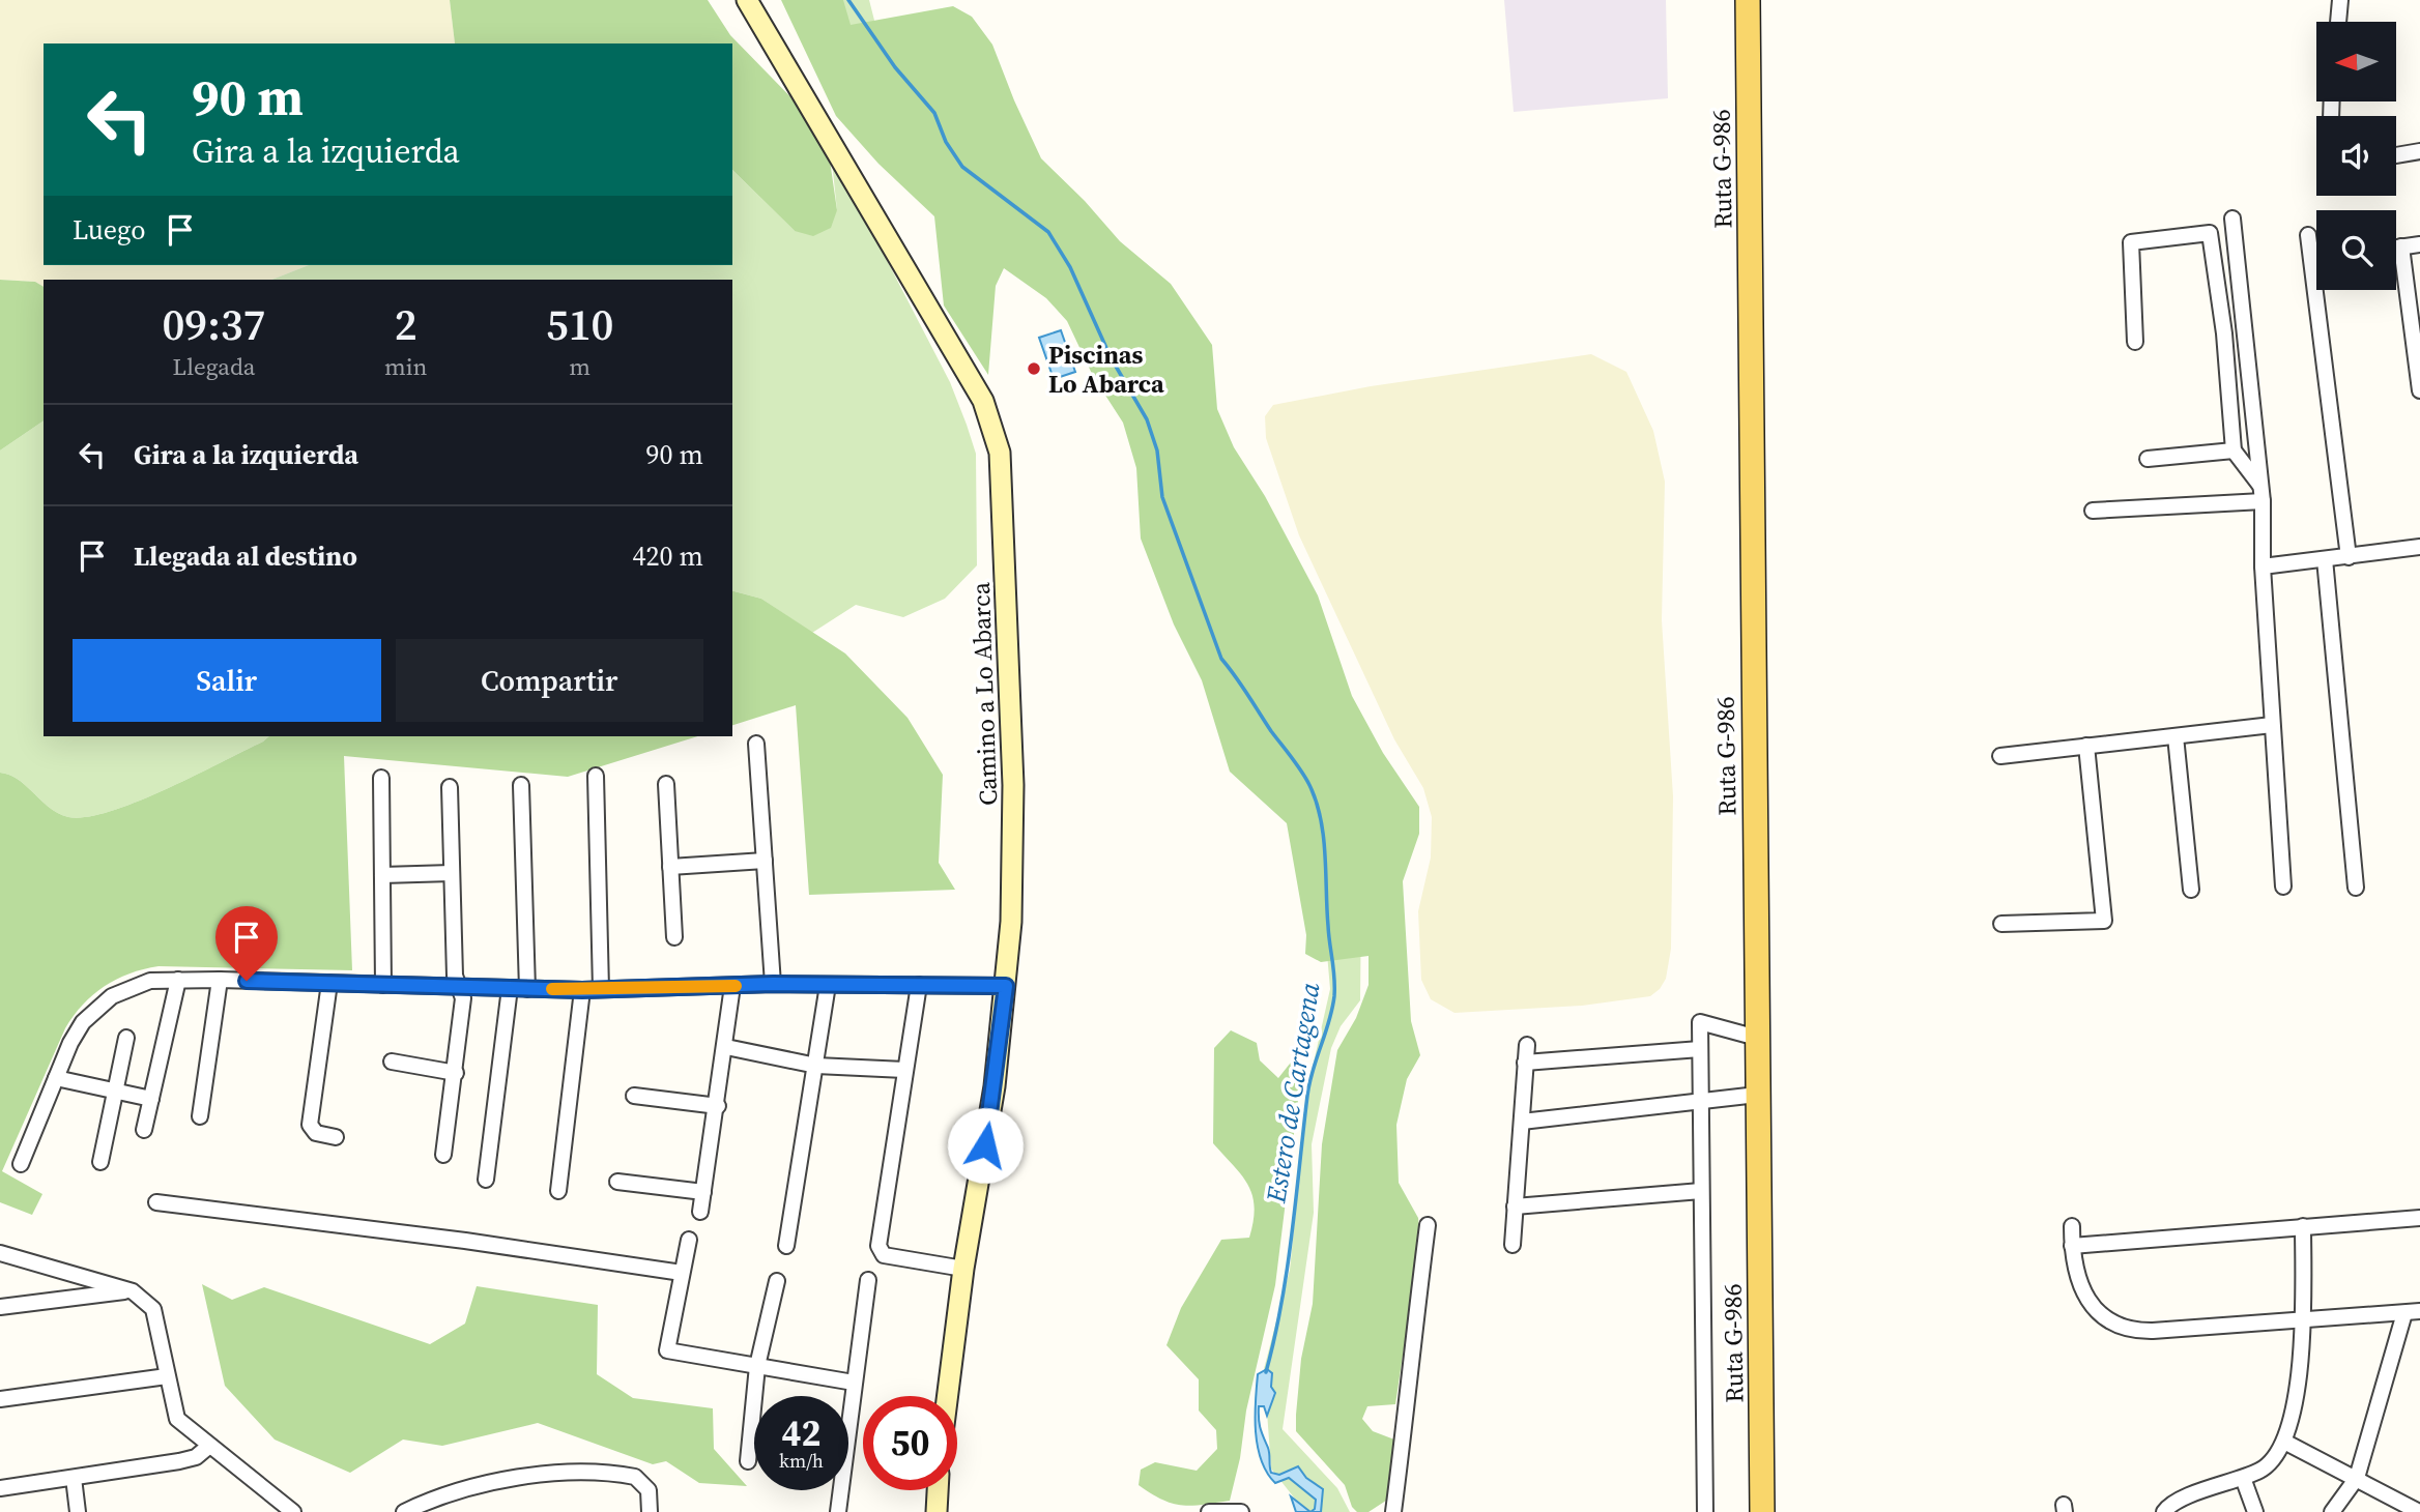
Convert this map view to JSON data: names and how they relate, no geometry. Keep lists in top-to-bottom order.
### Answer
{
  "streets": {
    "main road": ["Ruta G-986", "Camino a Lo Abarca"]
  },
  "water": ["Estero de Cartagena"],
  "places": ["Piscinas Lo Abarca"],
  "north": "left",
  "page": {
    "turn": ["90 m", "Gira a la izquierda"],
    "then": "Luego",
    "eta": [
      "09:37",
      "Llegada",
      "2",
      "min",
      "510",
      "m"
    ],
    "list": [
      {
        "name": "Gira a la izquierda",
        "value": "90 m"
      },
      {
        "name": "Llegada al destino",
        "value": "420 m"
      }
    ],
    "buttons": ["Salir", "Compartir"],
    "speed": "42 km/h",
    "limit": "50"
  }
}
